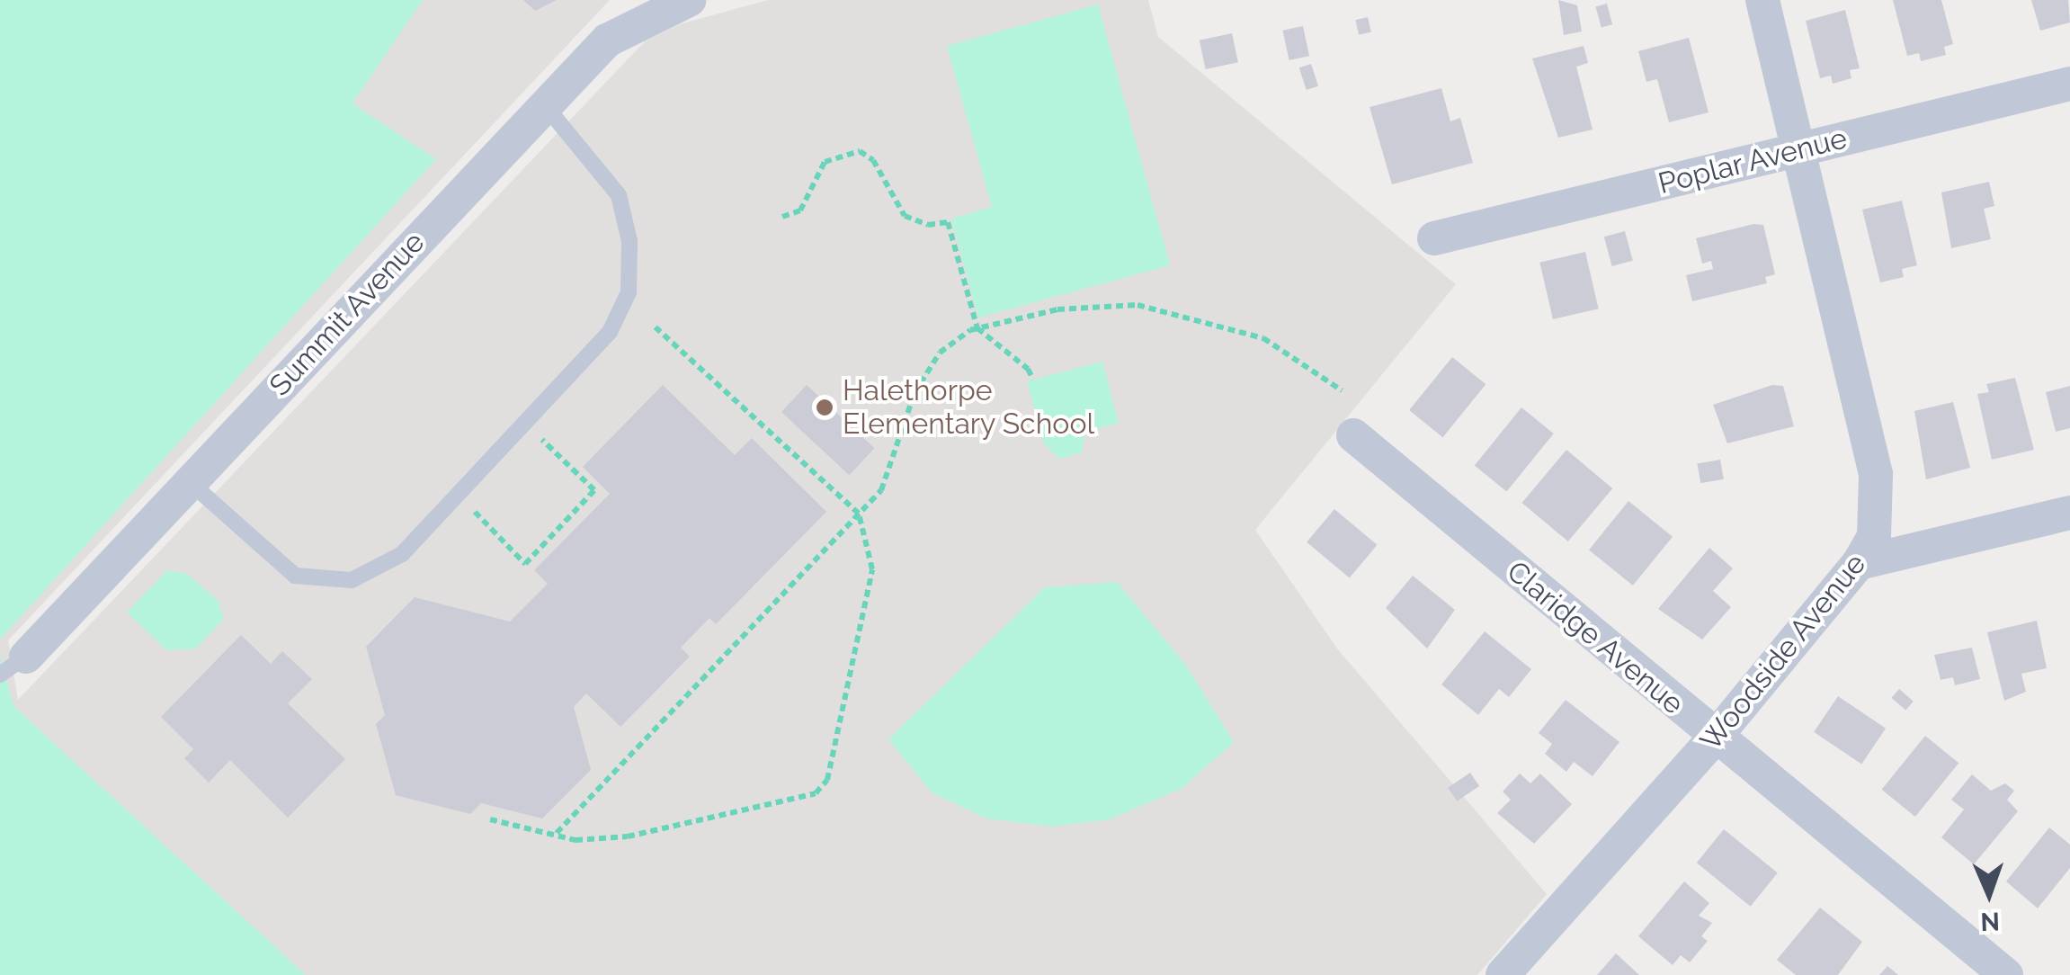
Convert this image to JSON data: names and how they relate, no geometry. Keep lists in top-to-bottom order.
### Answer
{
  "streets": {
    "street": [
      "Poplar Avenue",
      "Summit Avenue",
      "Claridge Avenue",
      "Woodside Avenue"
    ]
  },
  "crossings": [
    ["Poplar Avenue", "Woodside Avenue"],
    ["Claridge Avenue", "Woodside Avenue"]
  ],
  "places": ["Halethorpe Elementary School"],
  "north": "bottom"
}
